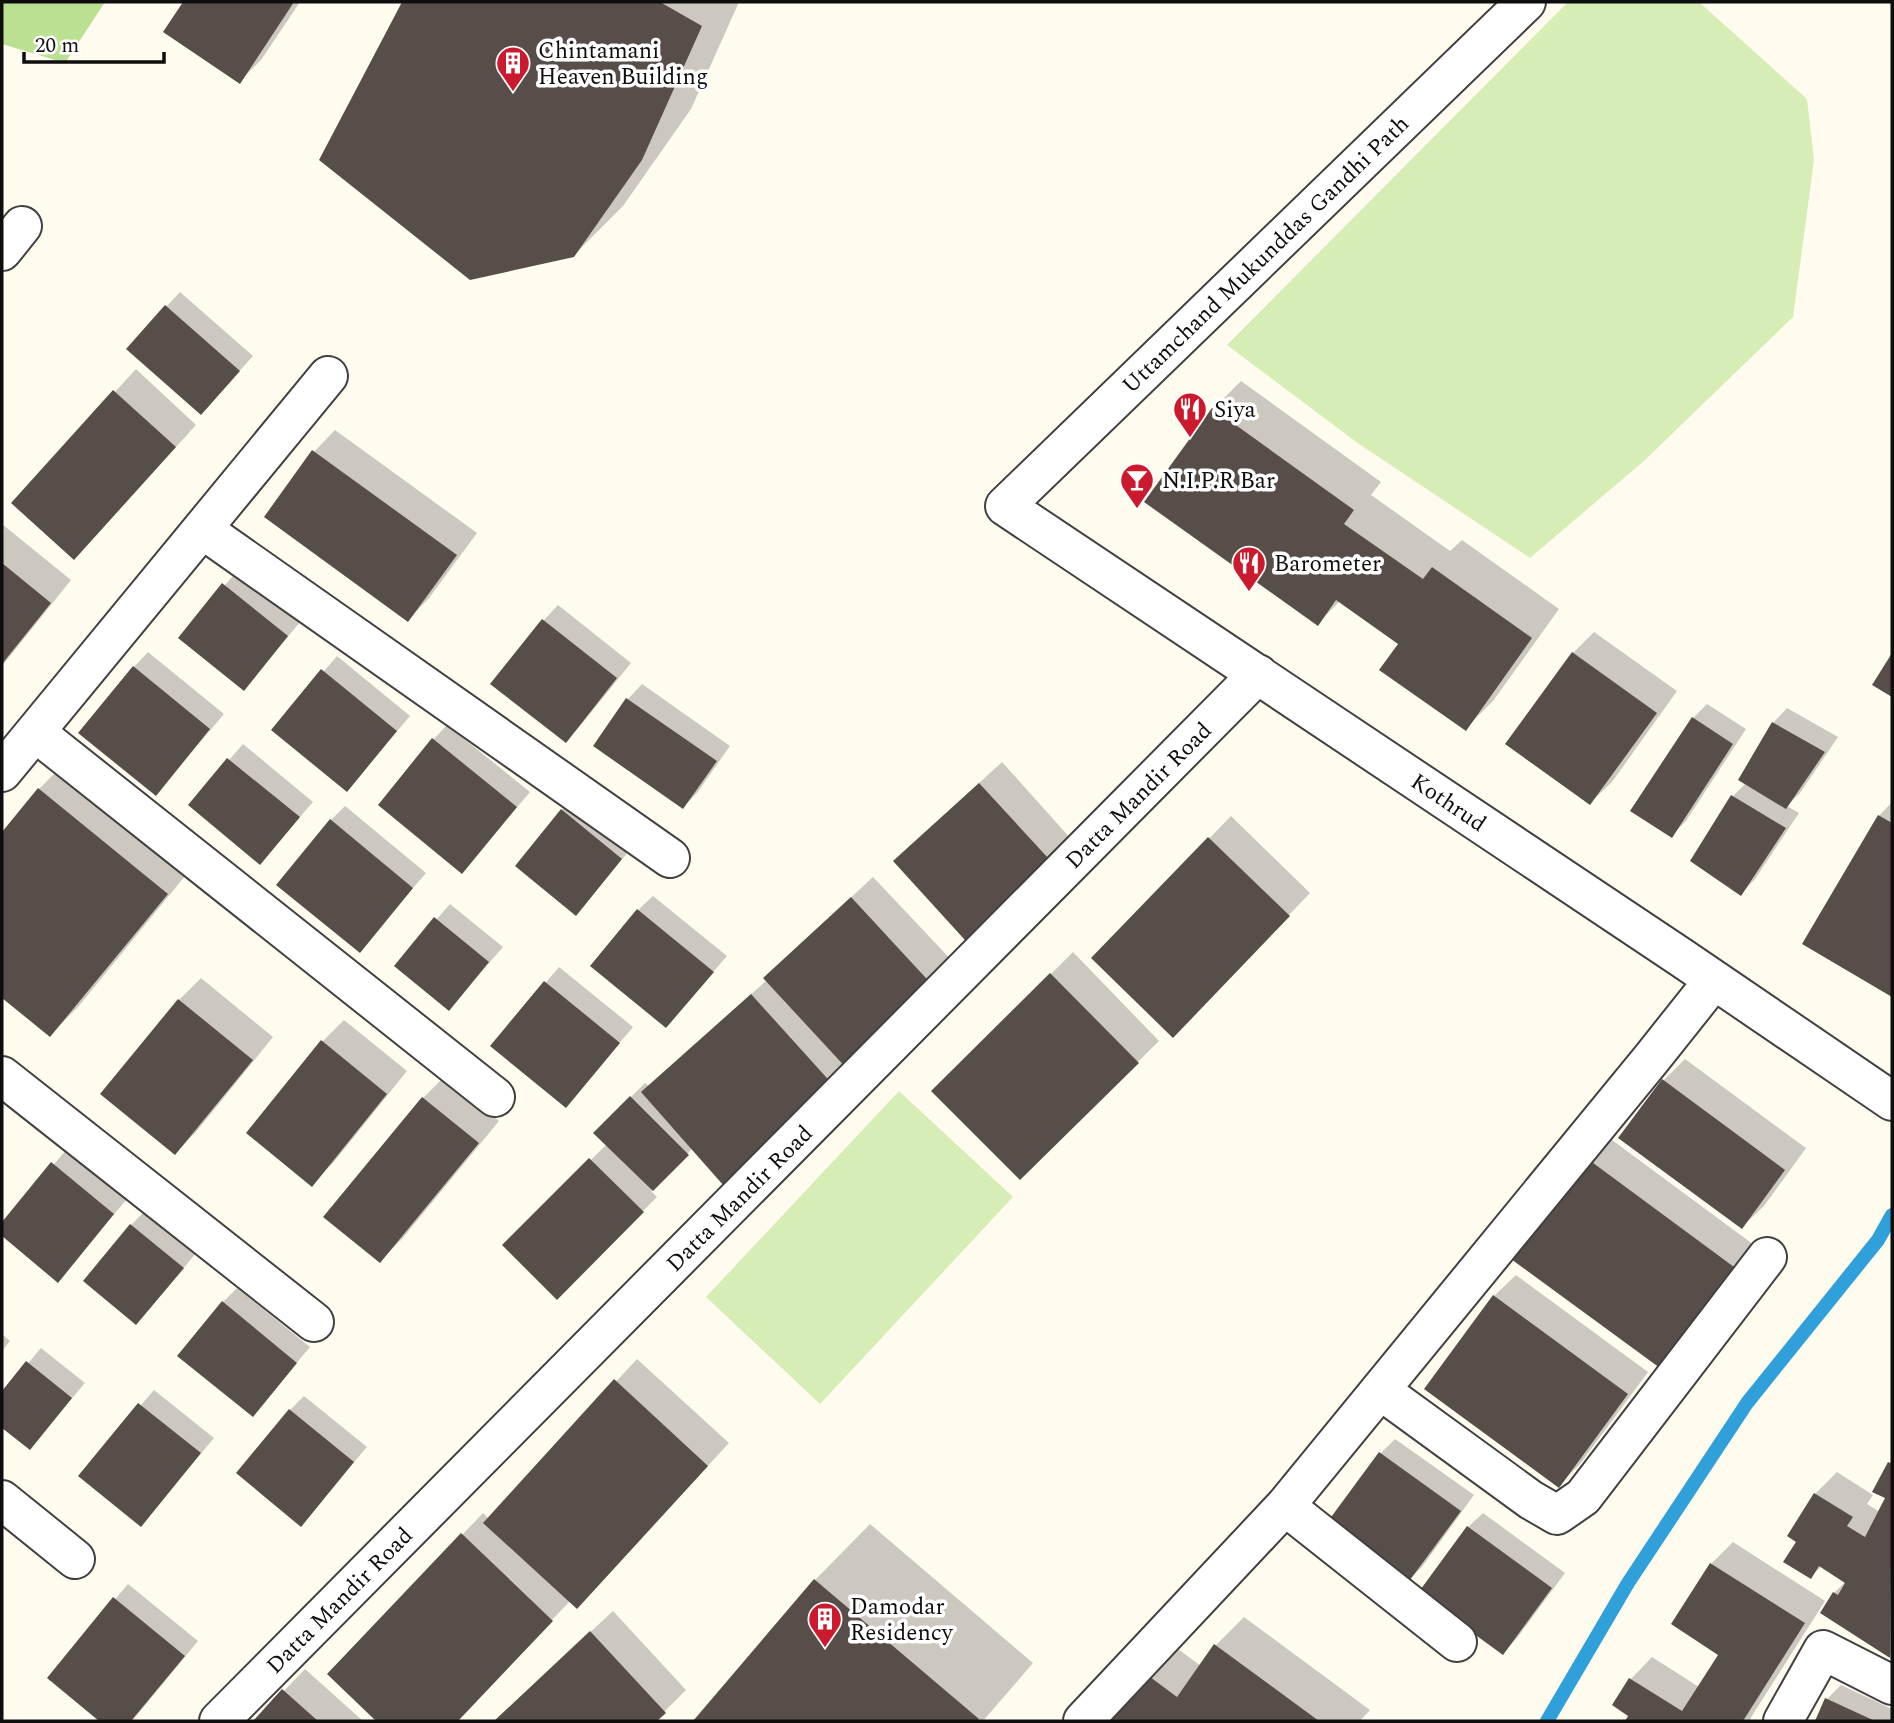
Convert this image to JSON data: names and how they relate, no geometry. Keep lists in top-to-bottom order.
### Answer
{
  "streets": {
    "street": ["Uttamchand Mukunddas Gandhi Path", "Datta Mandir Road", "Kothrud"]
  },
  "crossings": [
    ["Uttamchand Mukunddas Gandhi Path", "Kothrud"],
    ["Datta Mandir Road", "Kothrud"]
  ],
  "places": {
    "building": ["Chintamani Heaven Building", "Damodar Residency"],
    "restaurant": ["Siya", "Barometer"],
    "bar": ["N.I.P.R Bar"]
  },
  "scale_bar": "20 m"
}
